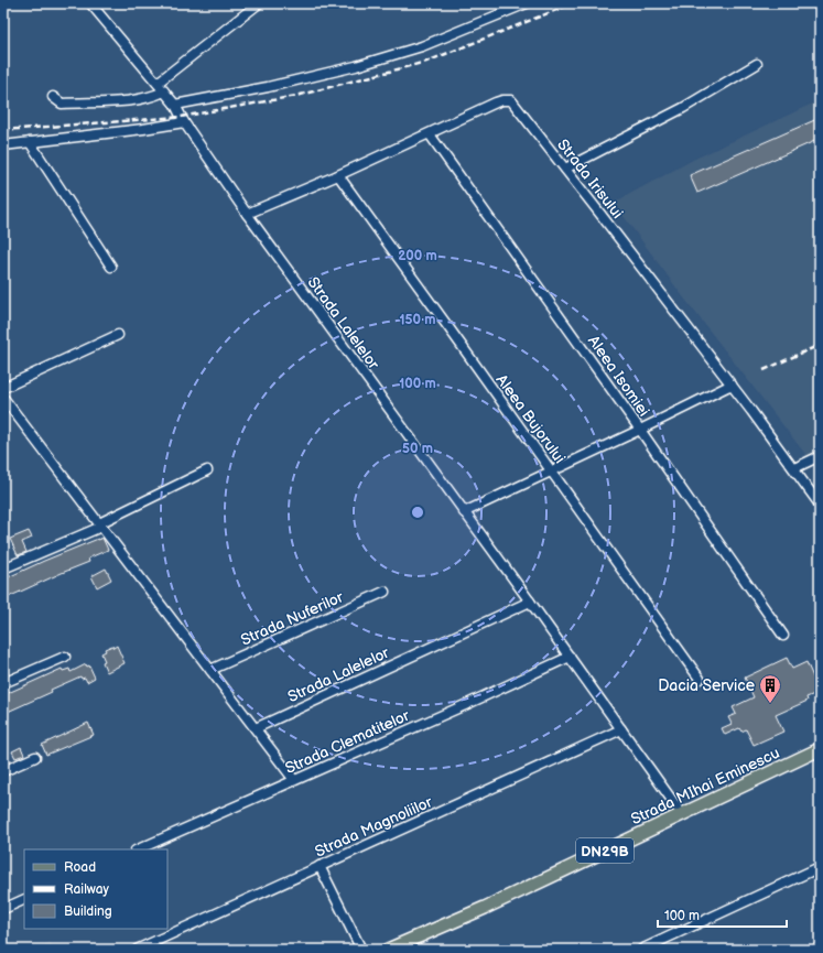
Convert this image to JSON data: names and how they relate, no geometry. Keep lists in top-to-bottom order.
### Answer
{
  "streets": {
    "main road": ["Strada MIhai Eminescu", "DN29B"],
    "street": [
      "Strada Irisului",
      "Strada Lalelelor",
      "Aleea Isomiei",
      "Aleea Bujorului",
      "Strada Nuferilor",
      "Strada Clematitelor",
      "Strada Magnoliilor"
    ]
  },
  "crossings": [
    ["Strada Irisului", "Strada Lalelelor"],
    ["Strada Irisului", "Aleea Isomiei"],
    ["Strada Irisului", "Aleea Bujorului"],
    ["Strada Lalelelor", "Strada Clematitelor"],
    ["Strada Lalelelor", "Strada MIhai Eminescu"],
    ["Strada Lalelelor", "Strada Magnoliilor"]
  ],
  "places": {
    "building": ["Dacia Service"]
  },
  "legend": ["Road", "Railway", "Building"],
  "scale_bar": "100 m",
  "rings": [
    "200 m",
    "150 m",
    "100 m",
    "50 m"
  ]
}
